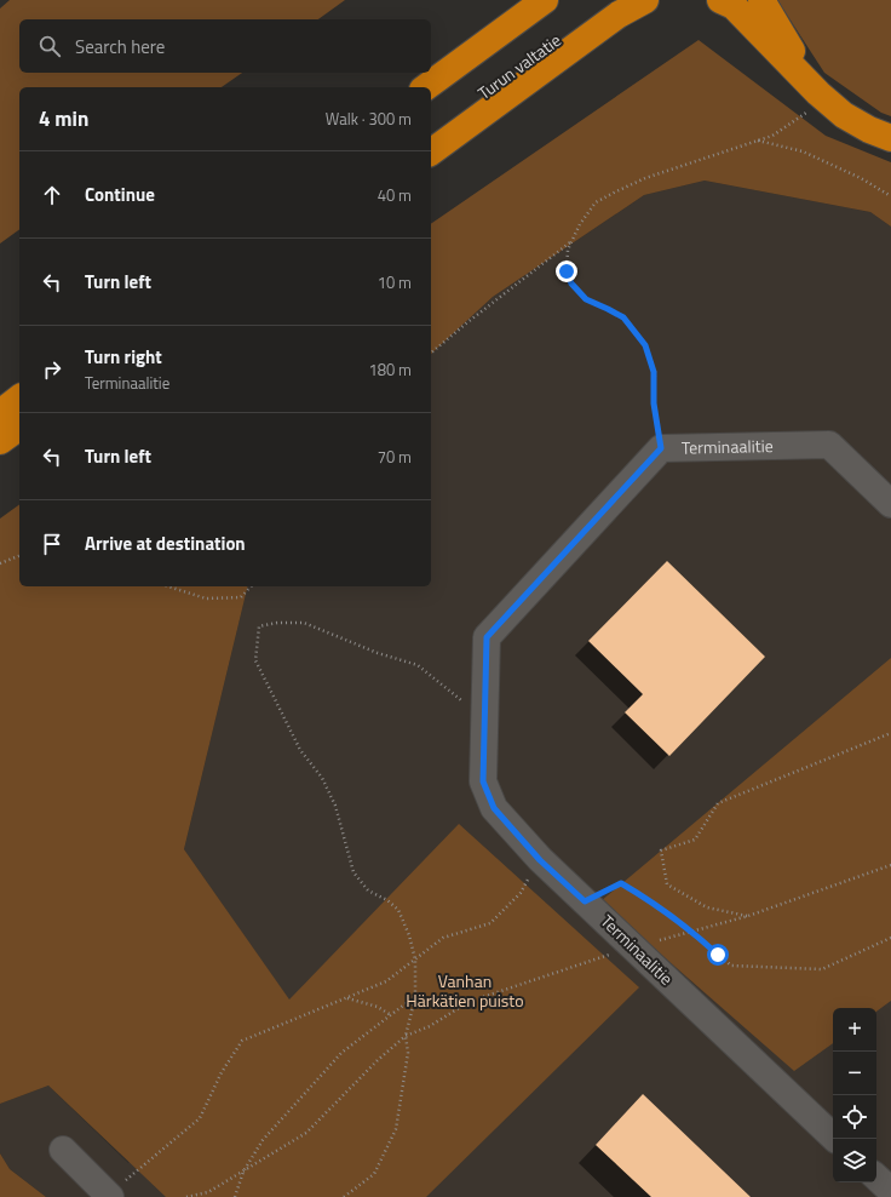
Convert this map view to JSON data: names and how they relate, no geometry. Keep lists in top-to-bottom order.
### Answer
{
  "streets": {
    "highway": ["Turun valtatie"],
    "street": ["Terminaalitie"]
  },
  "parks": ["Vanhan Härkätien puisto"],
  "page": {
    "search": "Search here",
    "heading": ["4 min", "Walk · 300 m"],
    "list": [
      ["Continue", "40 m"],
      ["Turn left", "10 m"],
      ["Turn right", "Terminaalitie", "180 m"],
      ["Turn left", "70 m"],
      "Arrive at destination"
    ],
    "map_buttons": ["+", "−"]
  }
}
